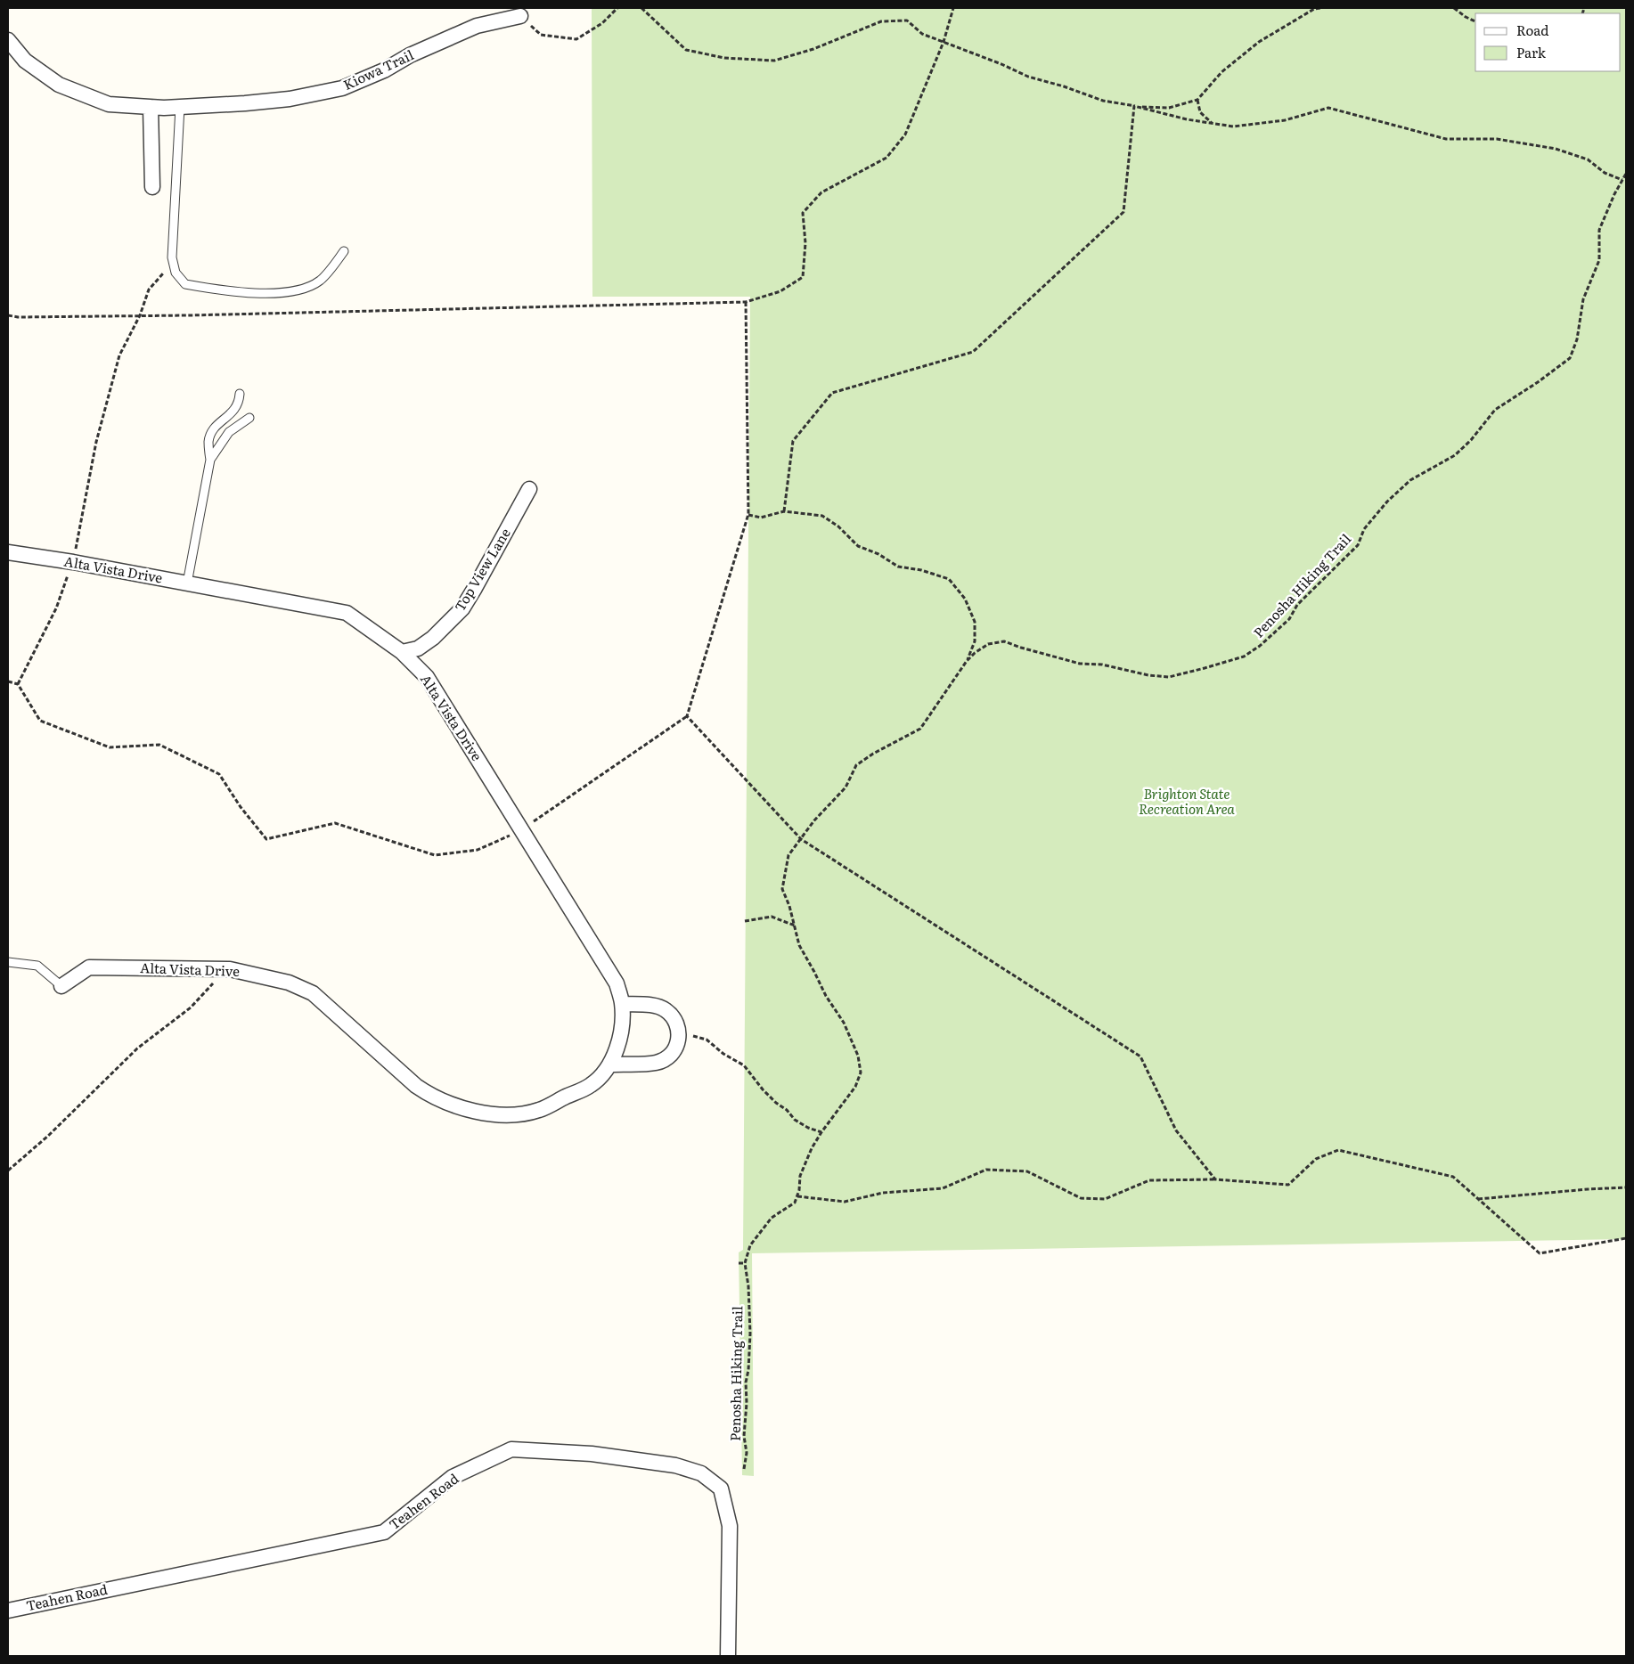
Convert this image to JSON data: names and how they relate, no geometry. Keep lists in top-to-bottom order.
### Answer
{
  "streets": {
    "street": [
      "Kiowa Trail",
      "Alta Vista Drive",
      "Top View Lane",
      "Teahen Road"
    ],
    "path": ["Penosha Hiking Trail"]
  },
  "crossings": [
    ["Alta Vista Drive", "Top View Lane"]
  ],
  "parks": ["Brighton State Recreation Area"],
  "legend": ["Road", "Park"]
}
